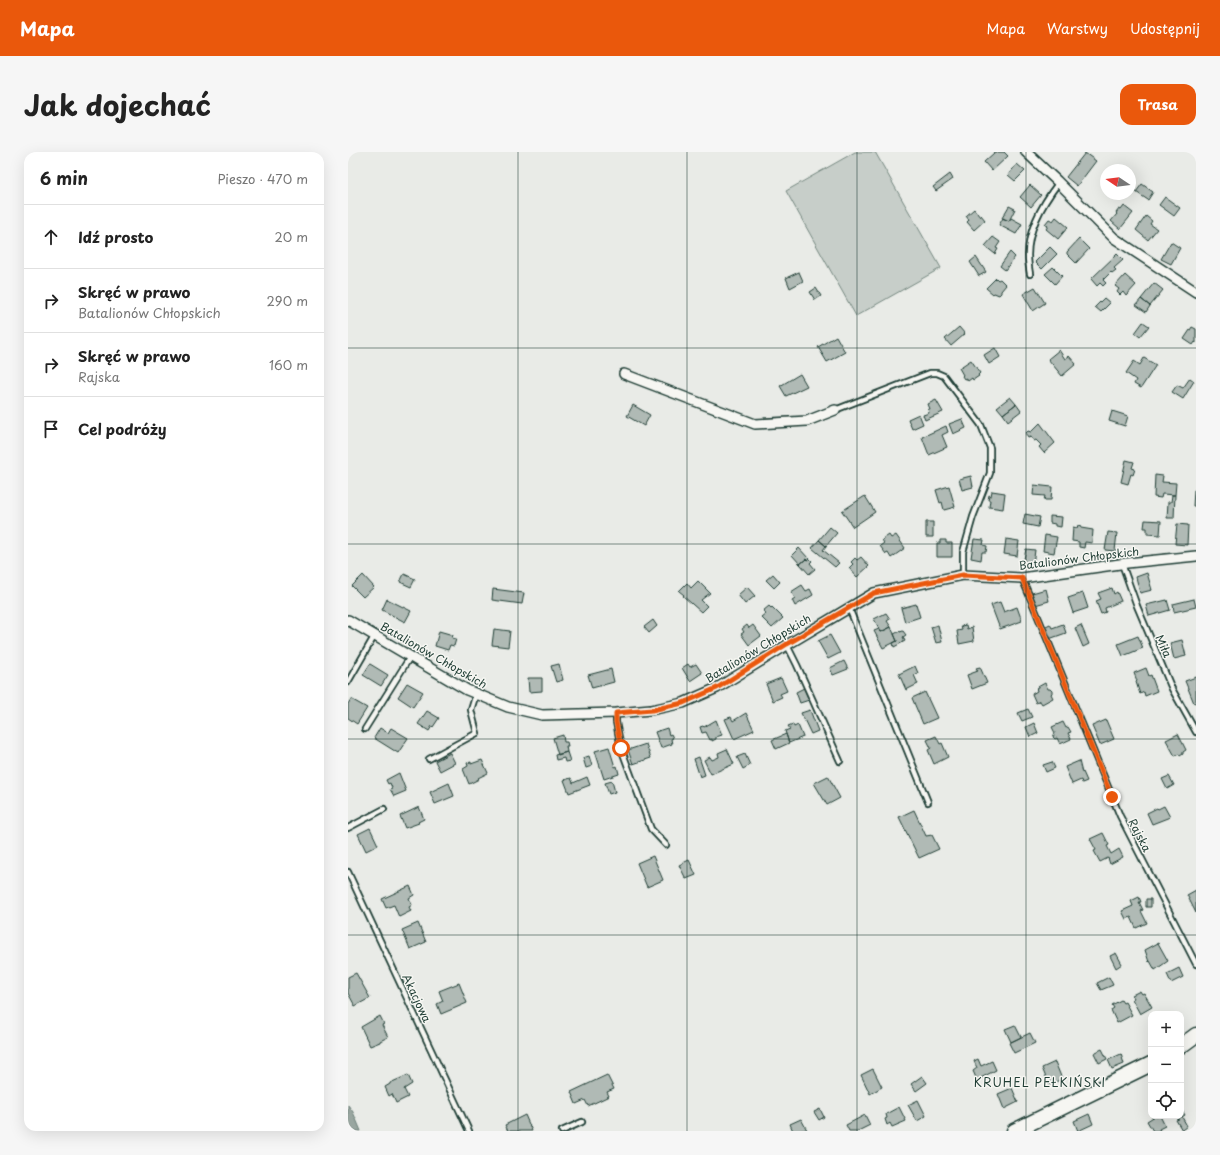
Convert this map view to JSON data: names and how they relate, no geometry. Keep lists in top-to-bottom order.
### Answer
{
  "streets": {
    "street": ["Batalionów Chłopskich"],
    "lane": ["Miła", "Rajska", "Akacjowa"]
  },
  "crossings": [
    ["Batalionów Chłopskich", "Miła"],
    ["Batalionów Chłopskich", "Rajska"]
  ],
  "districts": ["KRUHEL PEŁKIŃSKI"],
  "north": "left",
  "page": {
    "header": "Mapa",
    "nav": ["Mapa", "Warstwy", "Udostępnij"],
    "title": "Jak dojechać",
    "buttons": "Trasa",
    "heading": ["6 min", "Pieszo · 470 m"],
    "list": [
      ["Idź prosto", "20 m"],
      ["Skręć w prawo", "Batalionów Chłopskich", "290 m"],
      ["Skręć w prawo", "Rajska", "160 m"],
      "Cel podróży"
    ],
    "map_buttons": ["+", "−"]
  }
}
